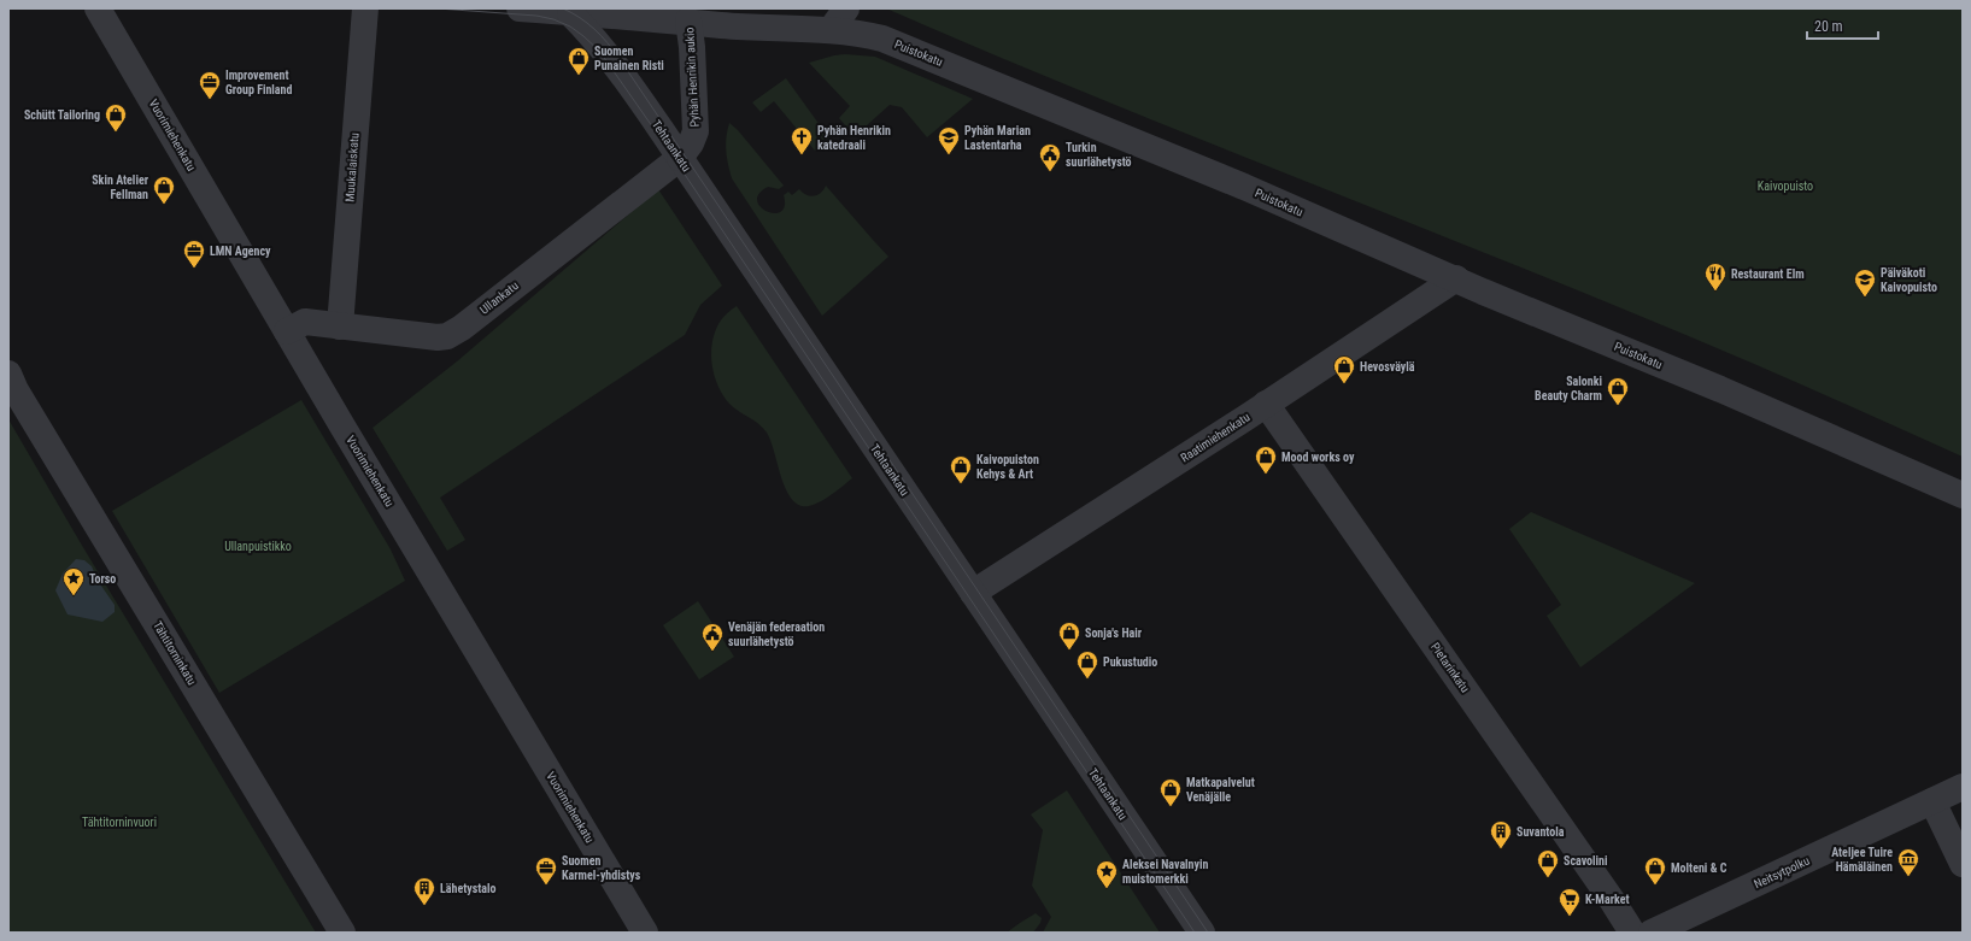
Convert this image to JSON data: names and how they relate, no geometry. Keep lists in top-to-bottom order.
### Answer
{
  "streets": {
    "street": [
      "Puistokatu",
      "Pyhän Henrikin aukio",
      "Vuorimiehenkatu",
      "Tehtaankatu",
      "Muukalaiskatu",
      "Ullankatu",
      "Raatimiehenkatu",
      "Tähtitorninkatu",
      "Pietarinkatu",
      "Neitsytpolku"
    ]
  },
  "crossings": [
    ["Puistokatu", "Pyhän Henrikin aukio"],
    ["Puistokatu", "Tehtaankatu"],
    ["Puistokatu", "Raatimiehenkatu"],
    ["Pyhän Henrikin aukio", "Tehtaankatu"],
    ["Pyhän Henrikin aukio", "Ullankatu"],
    ["Vuorimiehenkatu", "Ullankatu"],
    ["Tehtaankatu", "Ullankatu"],
    ["Tehtaankatu", "Raatimiehenkatu"],
    ["Muukalaiskatu", "Ullankatu"],
    ["Raatimiehenkatu", "Pietarinkatu"]
  ],
  "parks": ["Kaivopuisto", "Ullanpuistikko", "Tähtitorninvuori"],
  "places": {
    "shop": [
      "Suomen Punainen Risti",
      "Schütt Tailoring",
      "Skin Atelier Fellman",
      "Hevosväylä",
      "Salonki Beauty Charm",
      "Mood works oy",
      "Kaivopuiston Kehys & Art",
      "Sonja's Hair",
      "Pukustudio",
      "Matkapalvelut Venäjälle",
      "Scavolini",
      "Molteni & C"
    ],
    "office": ["Improvement Group Finland", "LMN Agency", "Suomen Karmel-yhdistys"],
    "church": ["Pyhän Henrikin katedraali"],
    "school or university": ["Pyhän Marian Lastentarha", "Päiväkoti Kaivopuisto"],
    "public building": ["Turkin suurlähetystö", "Venäjän federaation suurlähetystö"],
    "restaurant": ["Restaurant Elm"],
    "place": ["Torso", "Aleksei Navalnyin muistomerkki"],
    "building": ["Suvantola", "Lähetystalo"],
    "museum": ["Ateljee Tuire Hämäläinen"],
    "supermarket": ["K-Market"]
  },
  "scale_bar": "20 m"
}
